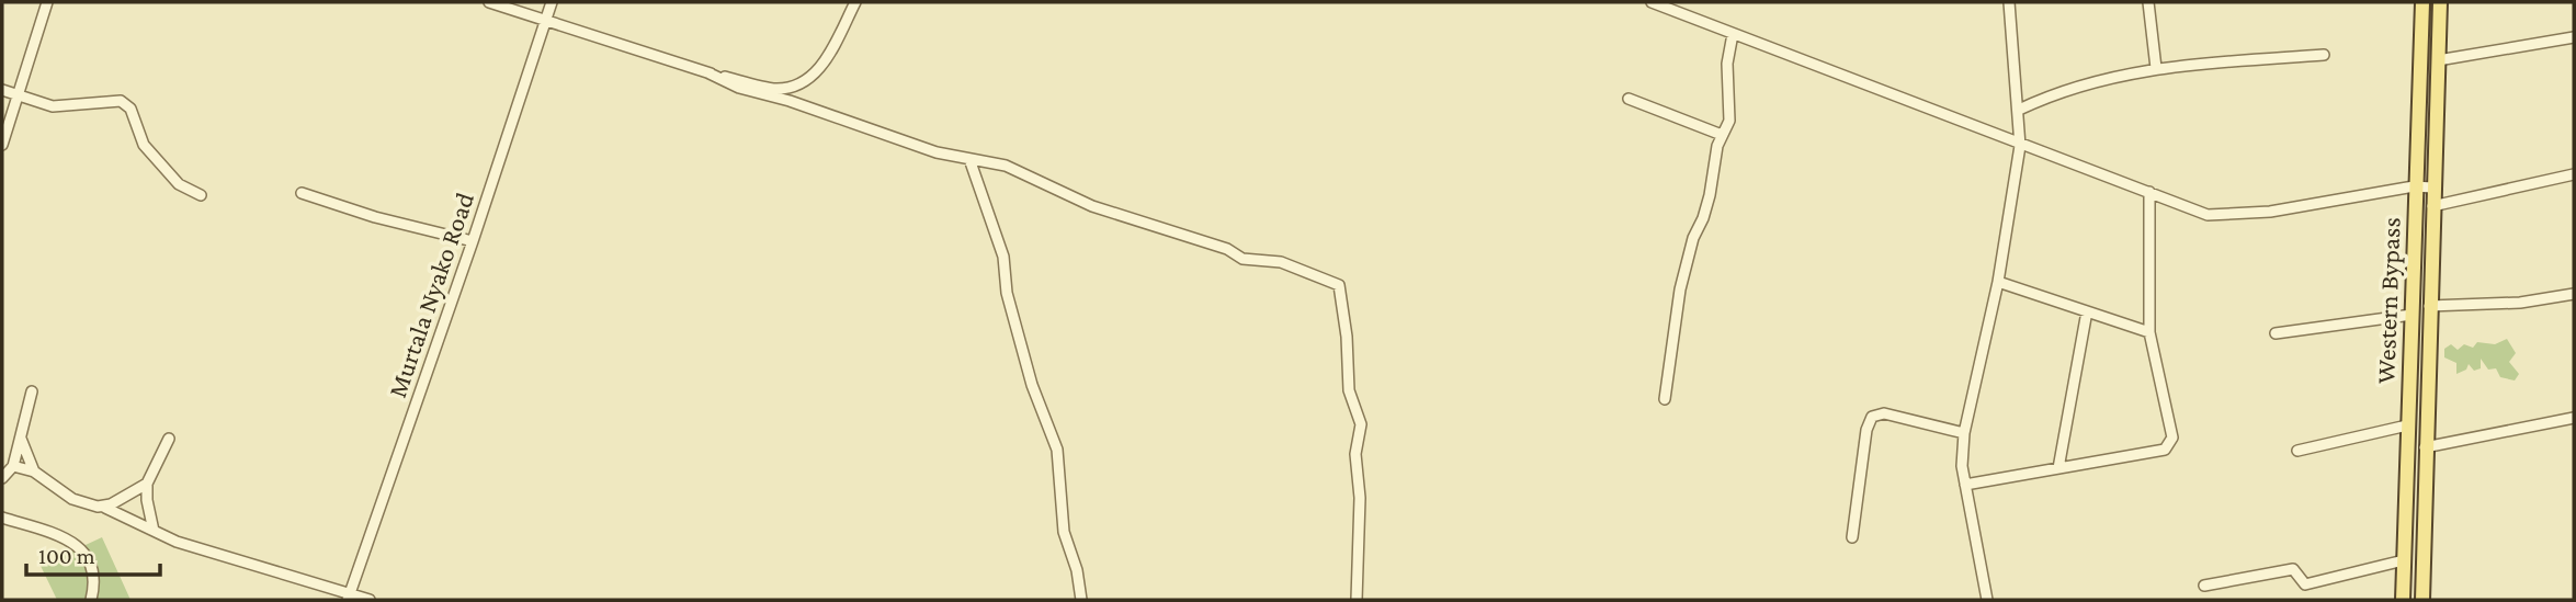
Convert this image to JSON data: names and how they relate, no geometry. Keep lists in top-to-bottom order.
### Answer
{
  "streets": {
    "main road": ["Western Bypass"],
    "street": ["Murtala Nyako Road"]
  },
  "scale_bar": "100 m"
}
